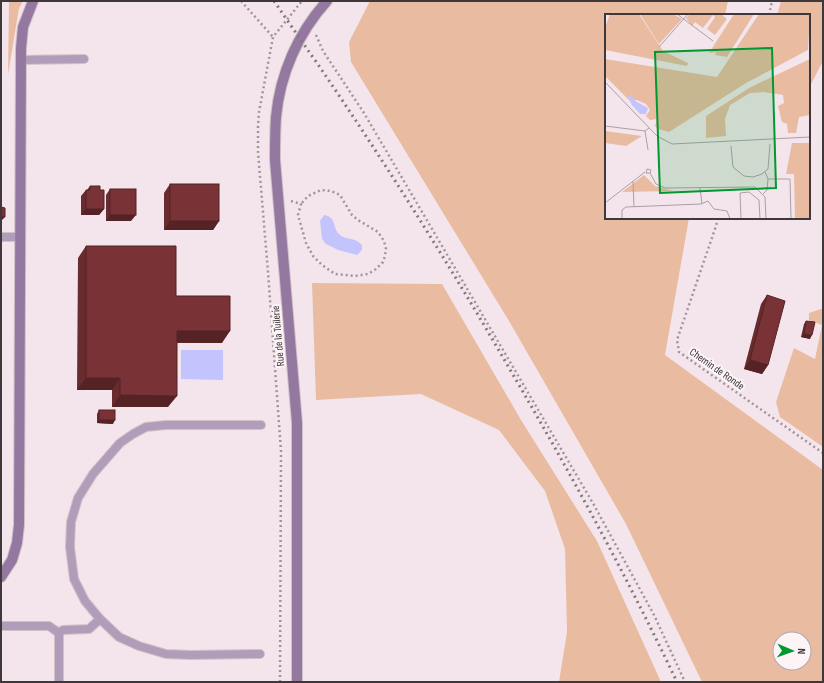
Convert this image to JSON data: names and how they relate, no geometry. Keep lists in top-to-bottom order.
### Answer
{
  "streets": {
    "street": ["Rue de la Tuilerie"],
    "path": ["Chemin de Ronde"]
  },
  "north": "right"
}
